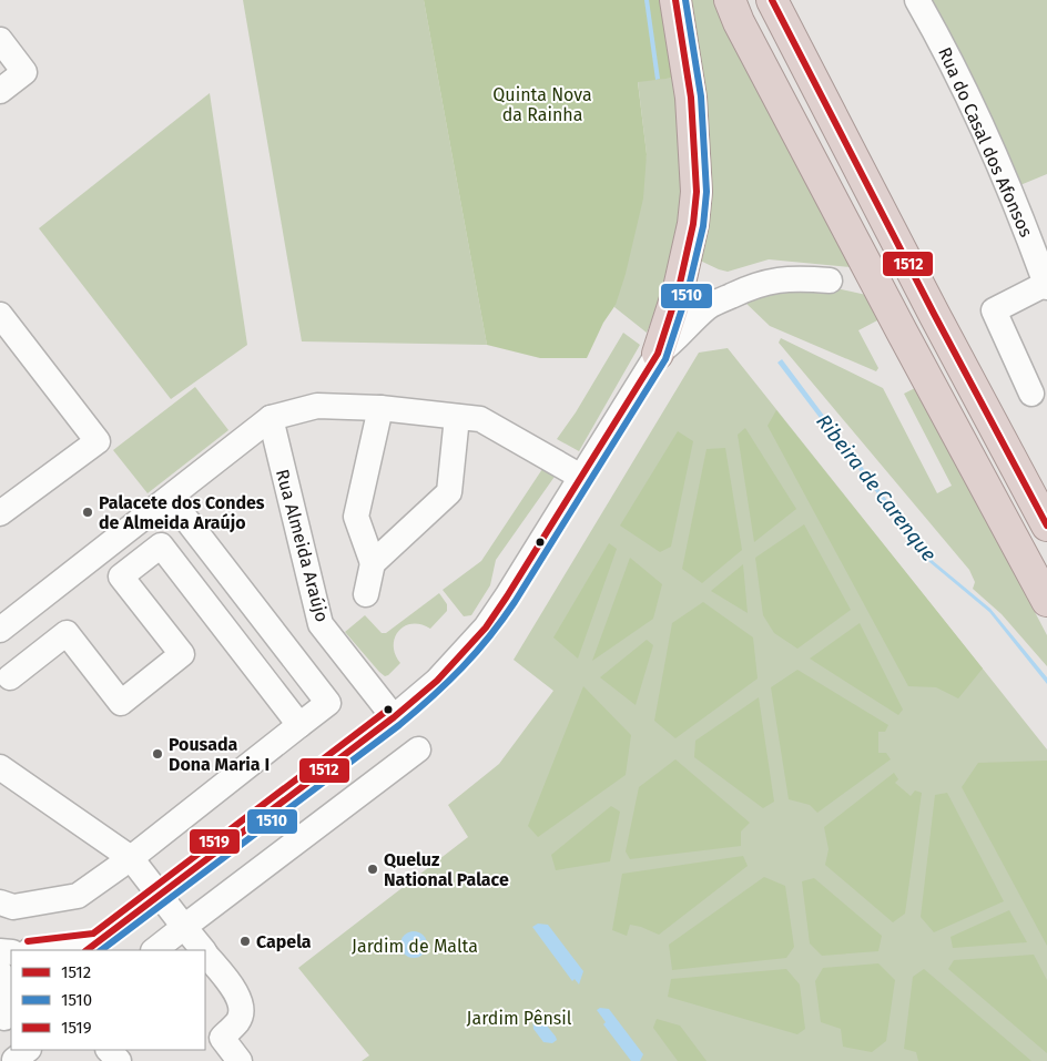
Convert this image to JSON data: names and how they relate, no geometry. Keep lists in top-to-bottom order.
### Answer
{
  "streets": {
    "street": ["Rua do Casal dos Afonsos", "Rua Almeida Araújo"]
  },
  "water": ["Ribeira de Carenque"],
  "parks": ["Quinta Nova da Rainha", "Jardim de Malta", "Jardim Pênsil"],
  "places": [
    "Palacete dos Condes de Almeida Araújo",
    "Pousada Dona Maria I",
    "Queluz National Palace",
    "Capela"
  ],
  "lines": ["transit line 1512", "transit line 1510", "transit line 1519"],
  "legend": ["1512", "1510", "1519"]
}
